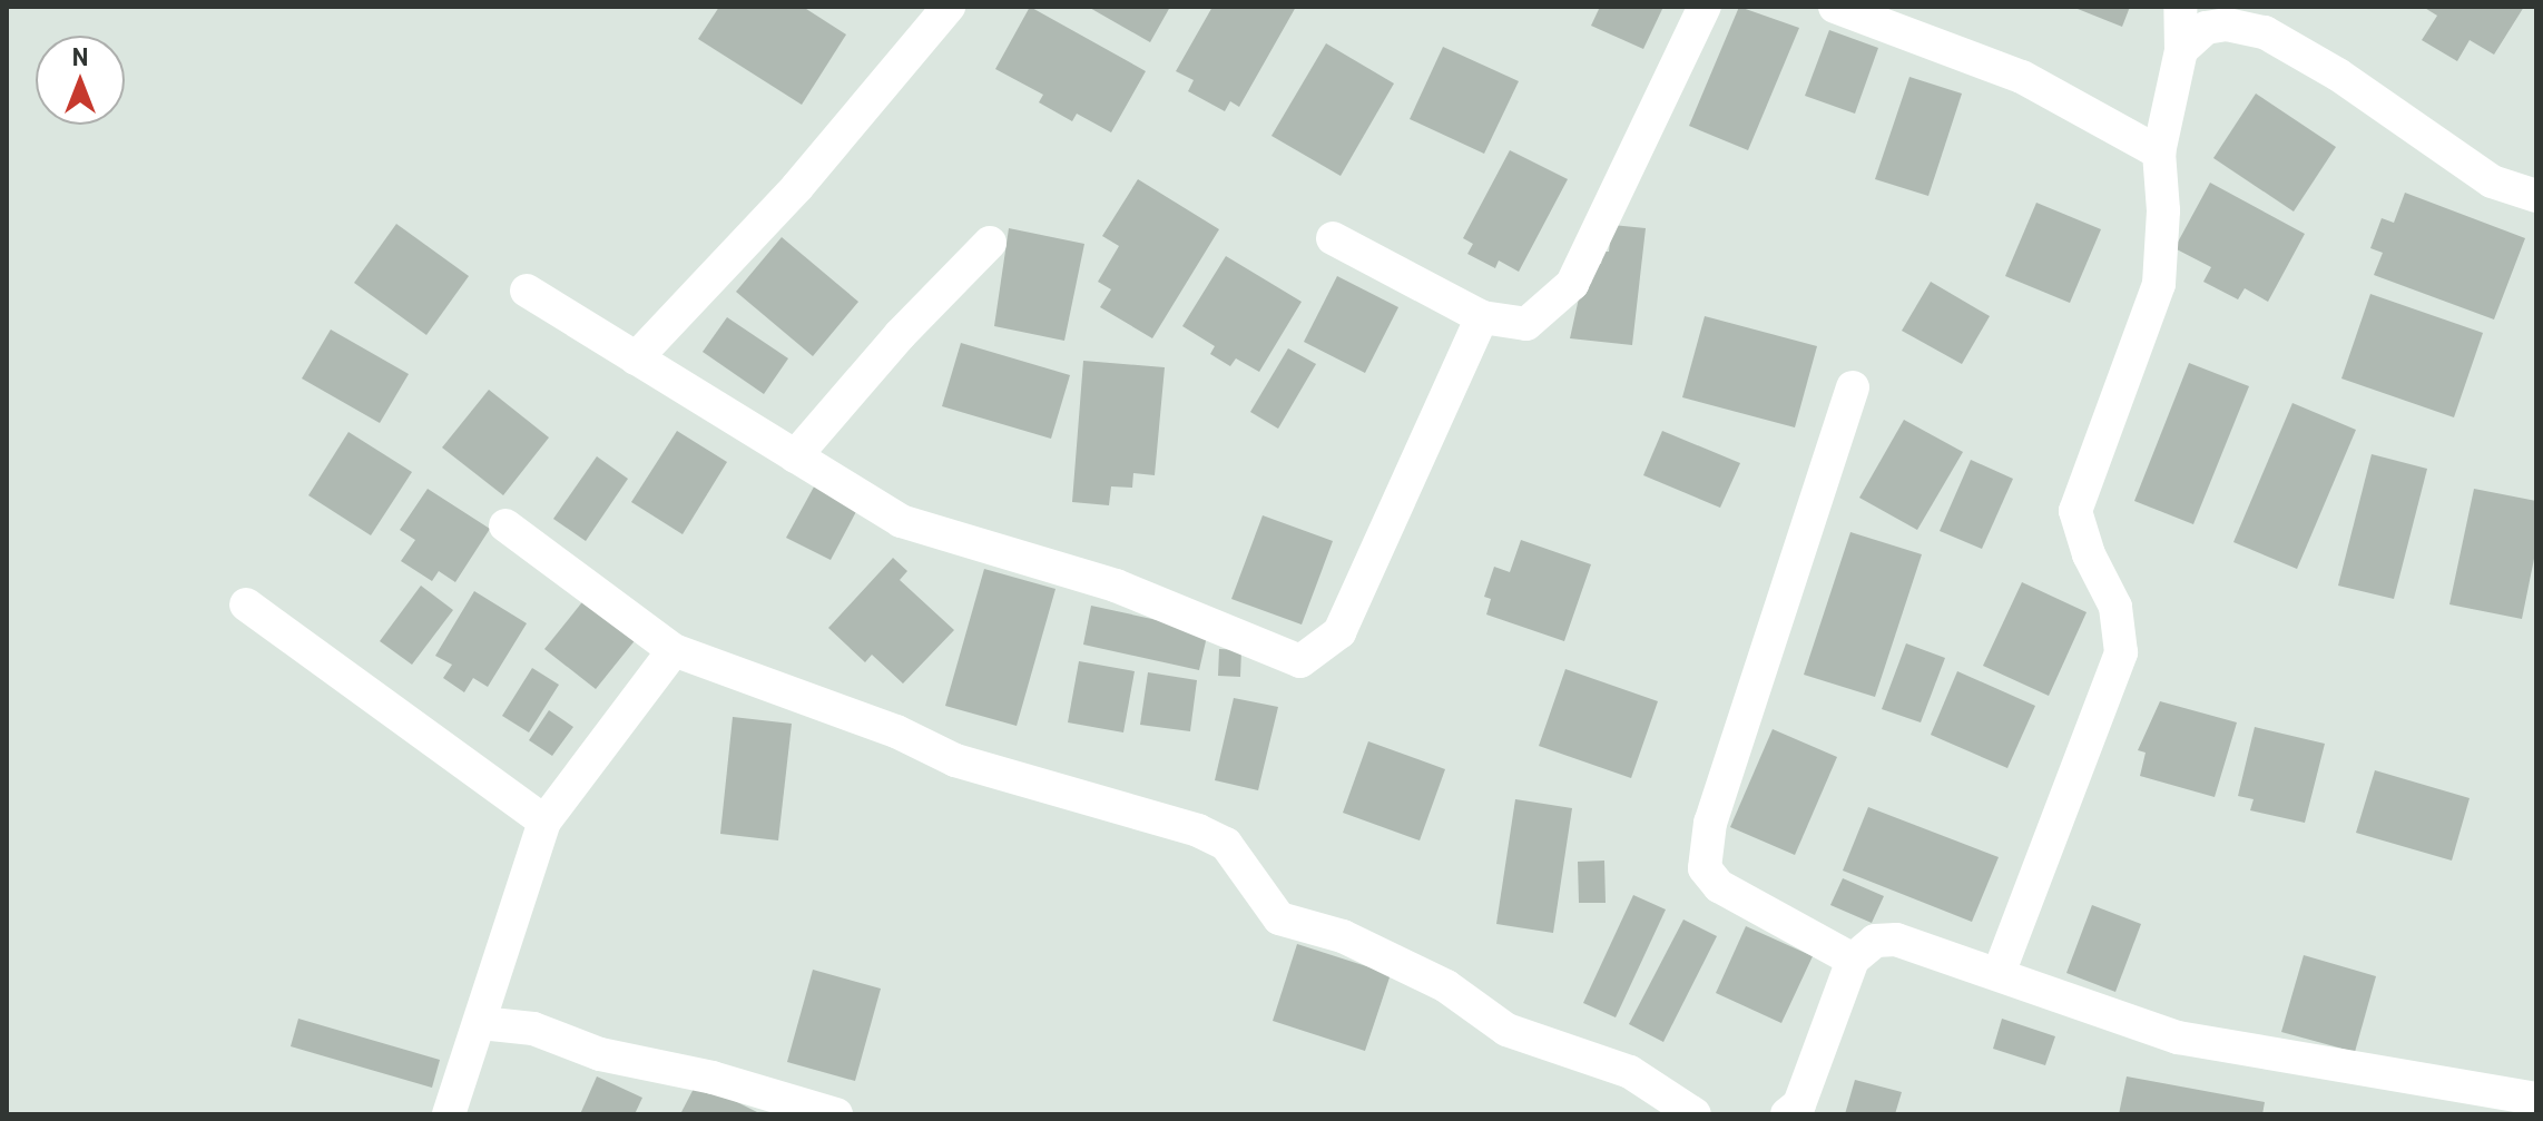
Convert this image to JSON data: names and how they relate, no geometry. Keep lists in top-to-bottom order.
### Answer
{
  "north": "top"
}
